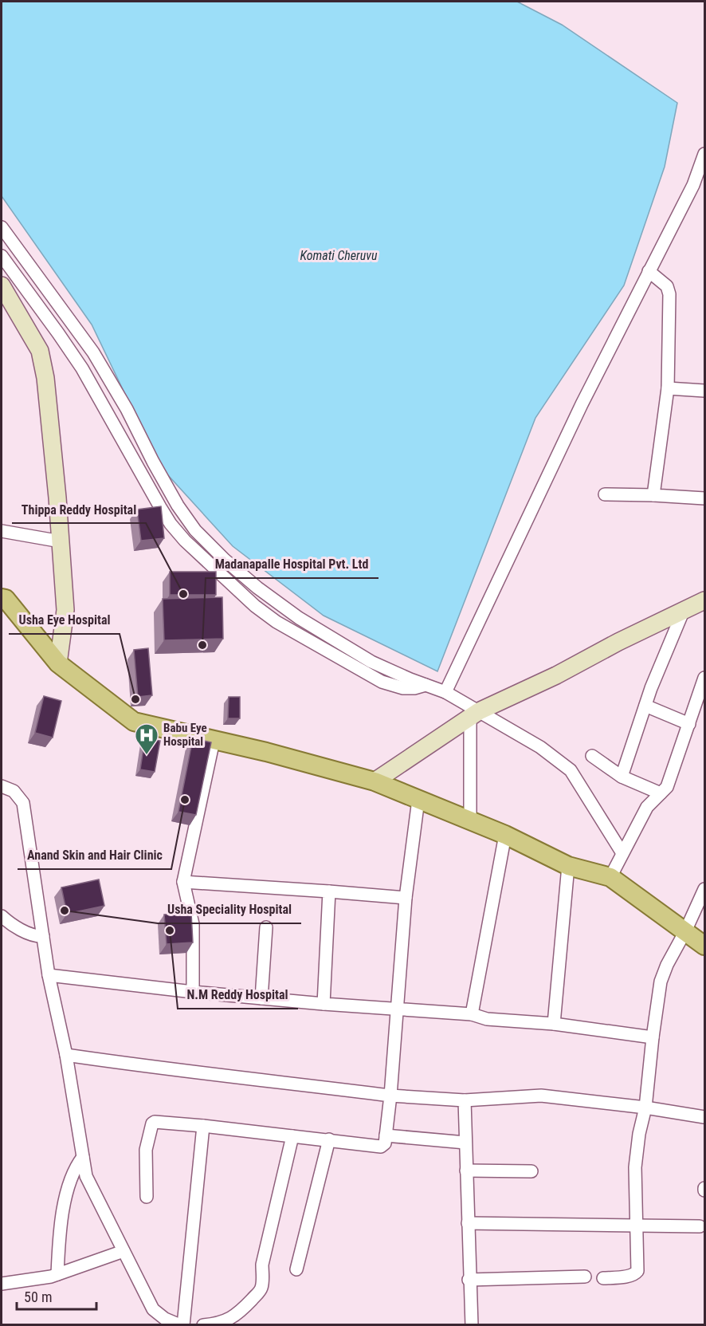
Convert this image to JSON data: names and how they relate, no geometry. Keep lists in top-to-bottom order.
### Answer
{
  "water": ["Komati Cheruvu"],
  "places": {
    "other": [
      "Thippa Reddy Hospital",
      "Madanapalle Hospital Pvt. Ltd",
      "Usha Eye Hospital",
      "Anand Skin and Hair Clinic",
      "Usha Speciality Hospital",
      "N.M Reddy Hospital"
    ],
    "hospital": ["Babu Eye Hospital"]
  },
  "scale_bar": "50 m"
}
